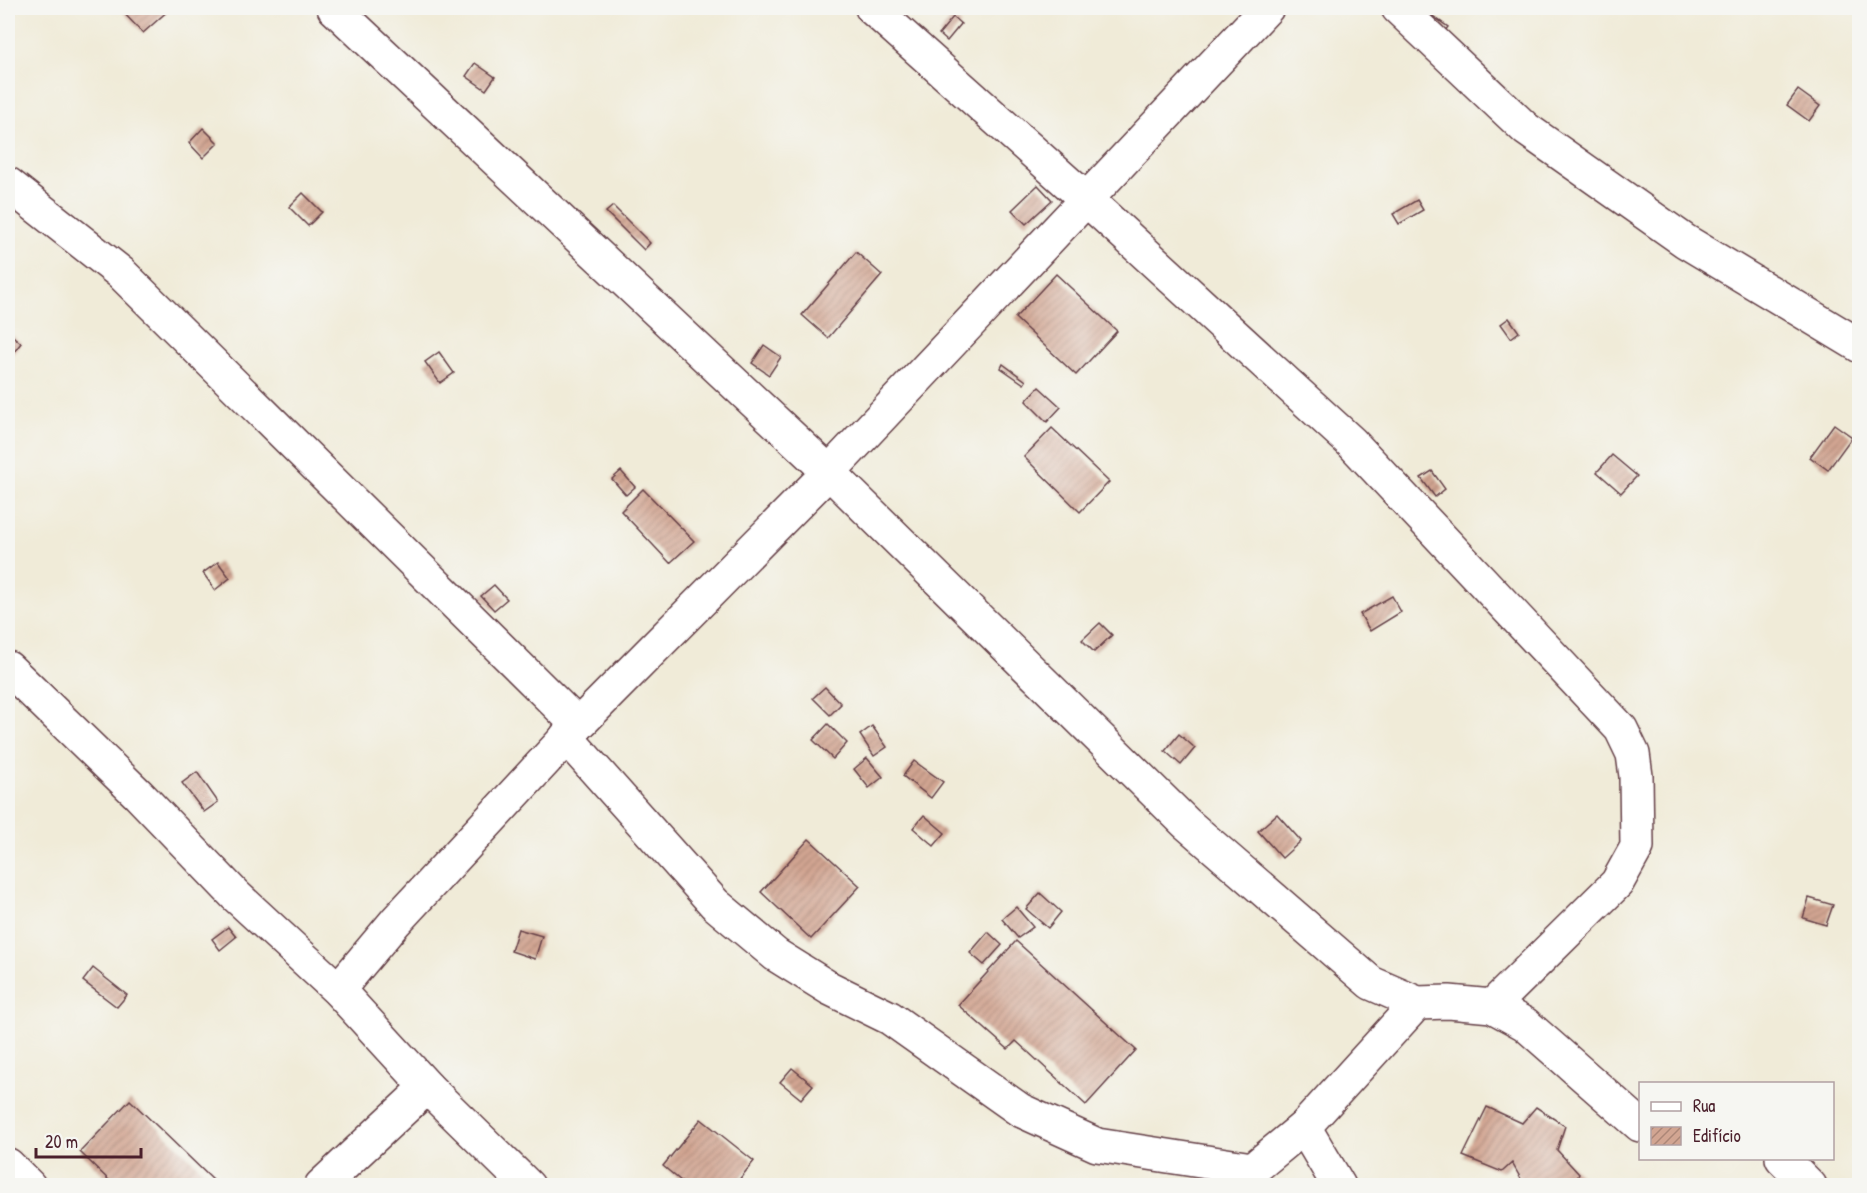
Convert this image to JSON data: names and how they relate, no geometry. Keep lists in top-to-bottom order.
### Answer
{
  "legend": ["Rua", "Edifício"],
  "scale_bar": "20 m"
}
